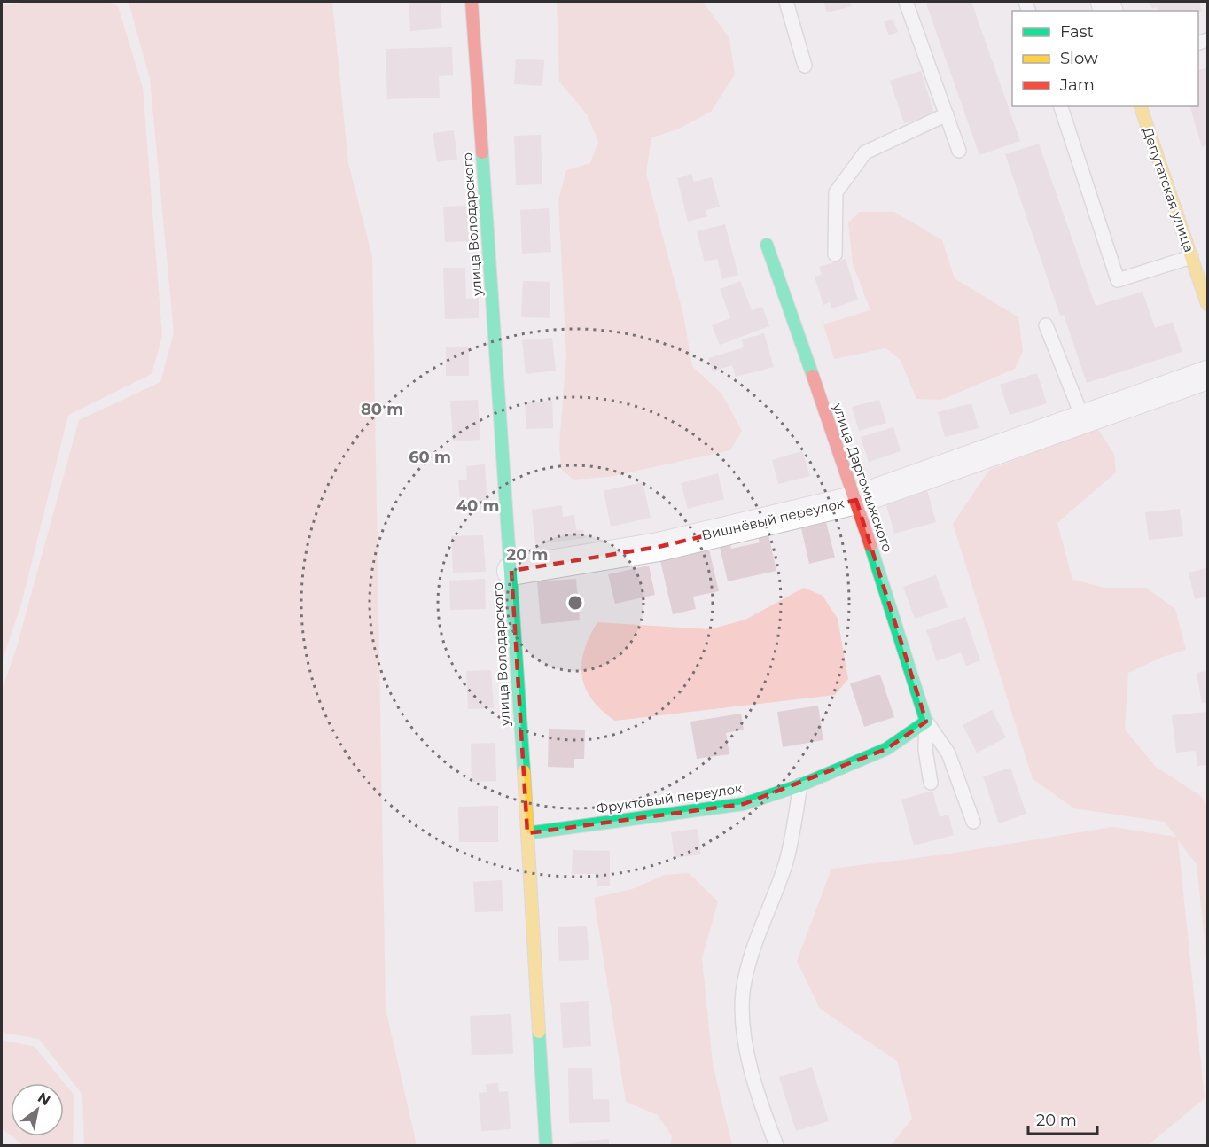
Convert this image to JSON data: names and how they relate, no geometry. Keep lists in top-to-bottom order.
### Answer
{
  "streets": {
    "street": [
      "Депутатская улица",
      "улица Володарского",
      "улица Даргомыжского",
      "Вишнёвый переулок",
      "Фруктовый переулок"
    ]
  },
  "crossings": [
    ["улица Володарского", "Вишнёвый переулок"],
    ["улица Володарского", "Фруктовый переулок"],
    ["улица Даргомыжского", "Вишнёвый переулок"],
    ["улица Даргомыжского", "Фруктовый переулок"]
  ],
  "legend": ["Fast", "Slow", "Jam"],
  "scale_bar": "20 m",
  "north": "top right",
  "rings": [
    "80 m",
    "60 m",
    "40 m",
    "20 m"
  ]
}
